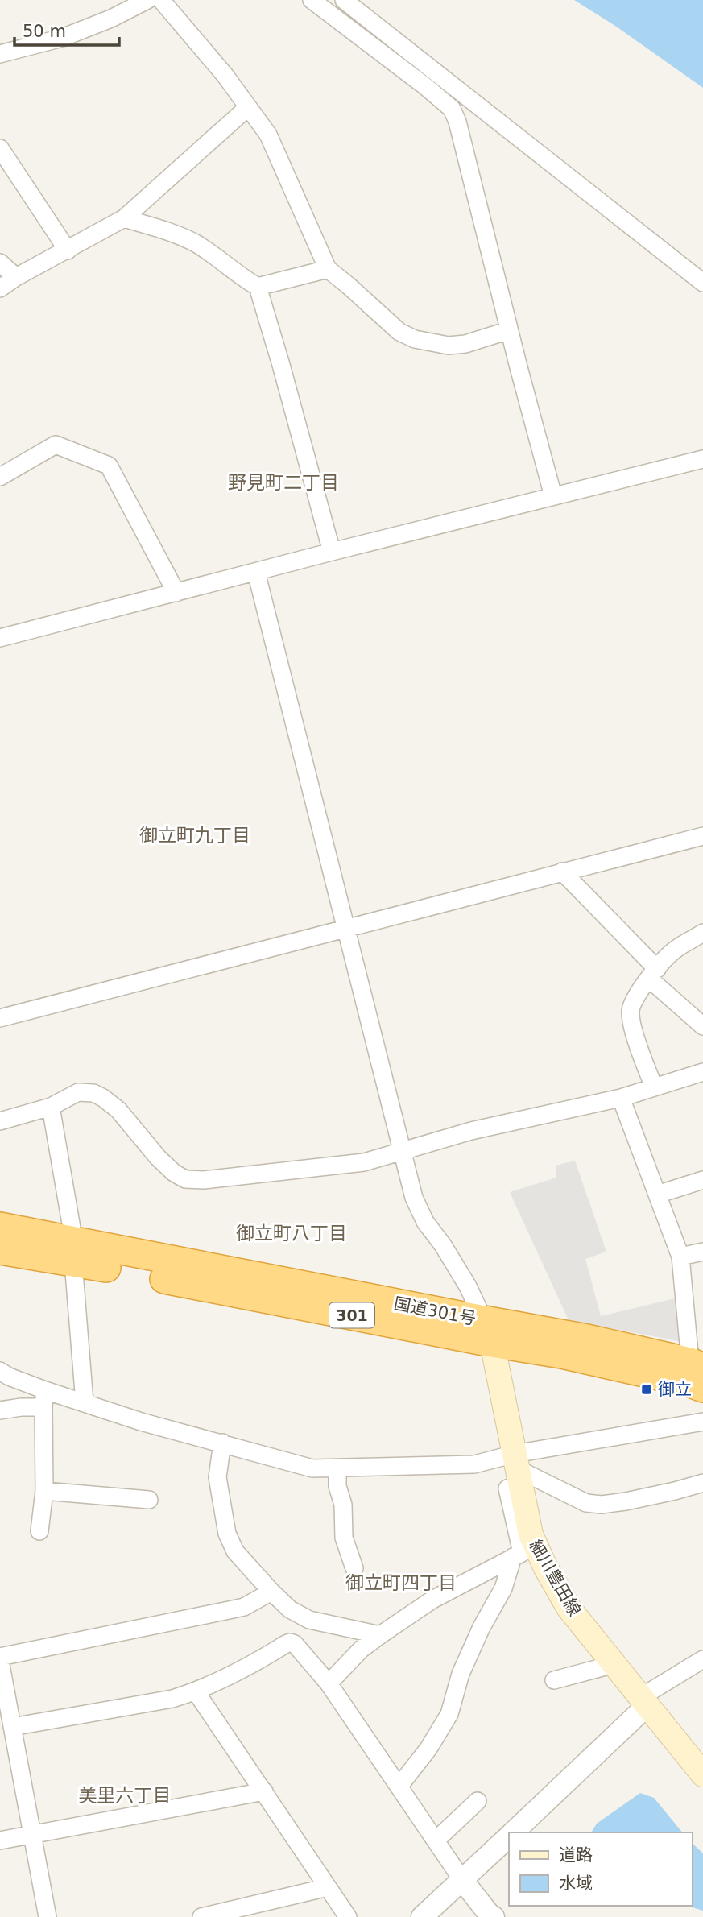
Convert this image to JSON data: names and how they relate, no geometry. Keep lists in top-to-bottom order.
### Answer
{
  "streets": {
    "highway": ["国道301号", "301"],
    "main road": ["細川豊田線"]
  },
  "crossings": [
    ["国道301号", "細川豊田線"]
  ],
  "districts": [
    "野見町二丁目",
    "御立町九丁目",
    "御立町八丁目",
    "御立町四丁目",
    "美里六丁目"
  ],
  "places": {
    "transit": ["御立"]
  },
  "legend": ["道路", "水域"],
  "scale_bar": "50 m"
}
